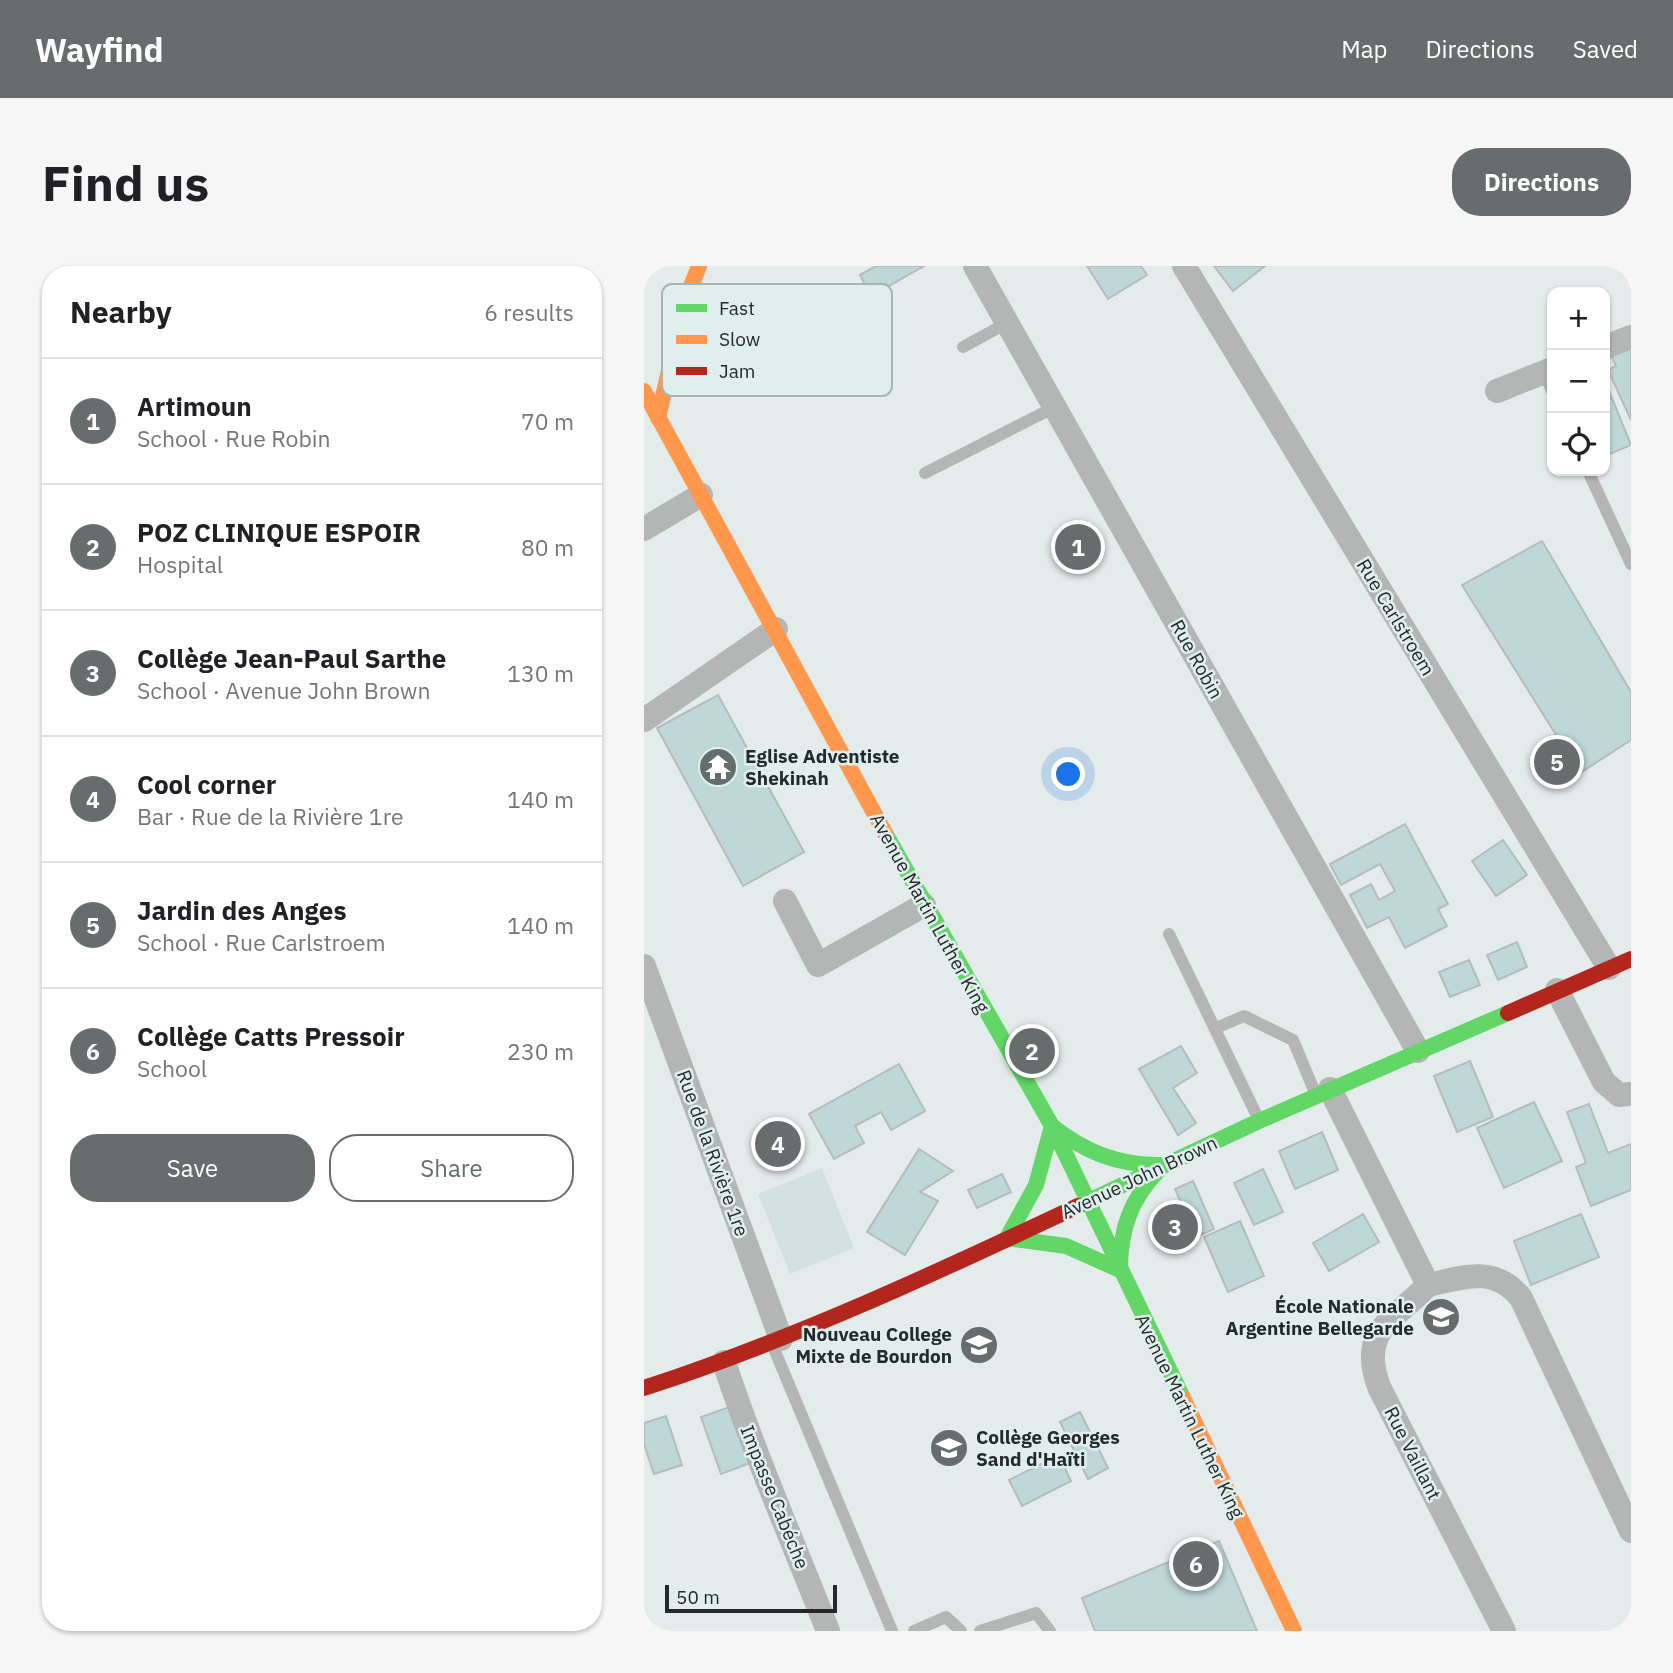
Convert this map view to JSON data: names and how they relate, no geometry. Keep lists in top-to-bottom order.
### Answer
{
  "streets": {
    "main road": ["Avenue Martin Luther King", "Avenue John Brown"],
    "street": [
      "Rue Carlstroem",
      "Rue Robin",
      "Rue de la Rivière 1re",
      "Rue Vaillant",
      "Impasse Cabéche"
    ]
  },
  "crossings": [
    ["Rue Carlstroem", "Avenue John Brown"],
    ["Rue Robin", "Avenue John Brown"],
    ["Avenue Martin Luther King", "Avenue John Brown"],
    ["Rue de la Rivière 1re", "Avenue John Brown"],
    ["Avenue John Brown", "Impasse Cabéche"]
  ],
  "places": {
    "temple": ["Eglise Adventiste Shekinah"],
    "school or university": ["École Nationale Argentine Bellegarde", "Nouveau College Mixte de Bourdon", "Collège Georges Sand d'Haïti"]
  },
  "legend": ["Fast", "Slow", "Jam"],
  "scale_bar": "50 m",
  "page": {
    "header": "Wayfind",
    "nav": ["Map", "Directions", "Saved"],
    "buttons": [
      "Directions",
      ["Save", "Share"]
    ],
    "title": "Find us",
    "heading": ["Nearby", "6 results"],
    "map_buttons": ["+", "−"],
    "list": [
      {
        "mark": "1",
        "name": "Artimoun",
        "note": "School · Rue Robin",
        "value": "70 m"
      },
      {
        "mark": "2",
        "name": "POZ CLINIQUE ESPOIR",
        "note": "Hospital",
        "value": "80 m"
      },
      {
        "mark": "3",
        "name": "Collège Jean-Paul Sarthe",
        "note": "School · Avenue John Brown",
        "value": "130 m"
      },
      {
        "mark": "4",
        "name": "Cool corner",
        "note": "Bar · Rue de la Rivière 1re",
        "value": "140 m"
      },
      {
        "mark": "5",
        "name": "Jardin des Anges",
        "note": "School · Rue Carlstroem",
        "value": "140 m"
      },
      {
        "mark": "6",
        "name": "Collège Catts Pressoir",
        "note": "School",
        "value": "230 m"
      }
    ],
    "pins": [
      "1",
      "5",
      "2",
      "4",
      "3",
      "6"
    ],
    "scale": "50 m"
  }
}
